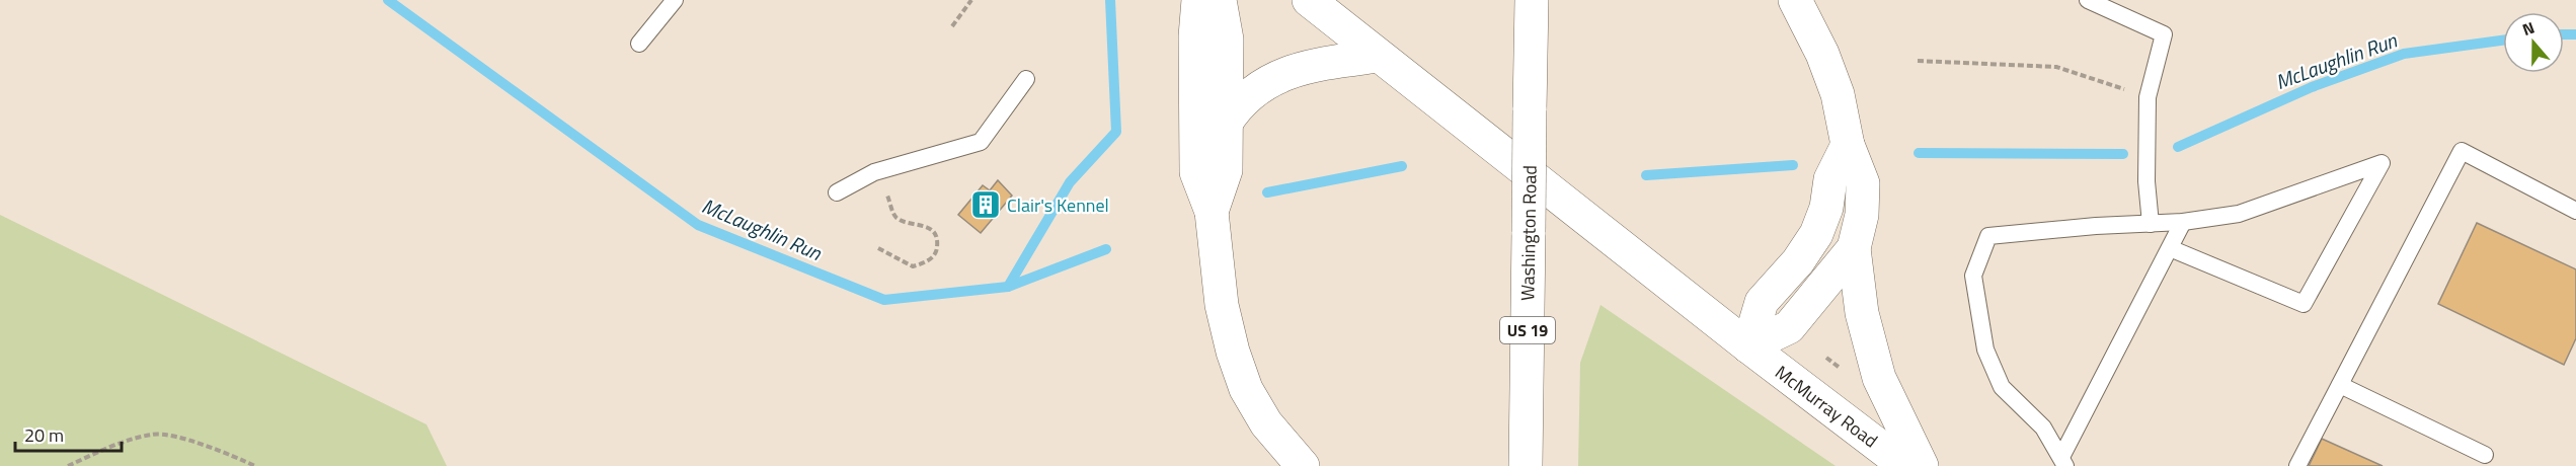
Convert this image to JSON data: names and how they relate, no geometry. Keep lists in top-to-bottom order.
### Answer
{
  "streets": {
    "main road": ["Washington Road", "US 19", "McMurray Road"]
  },
  "water": ["McLaughlin Run"],
  "places": {
    "building": ["Clair's Kennel"]
  },
  "scale_bar": "20 m",
  "north": "top"
}
